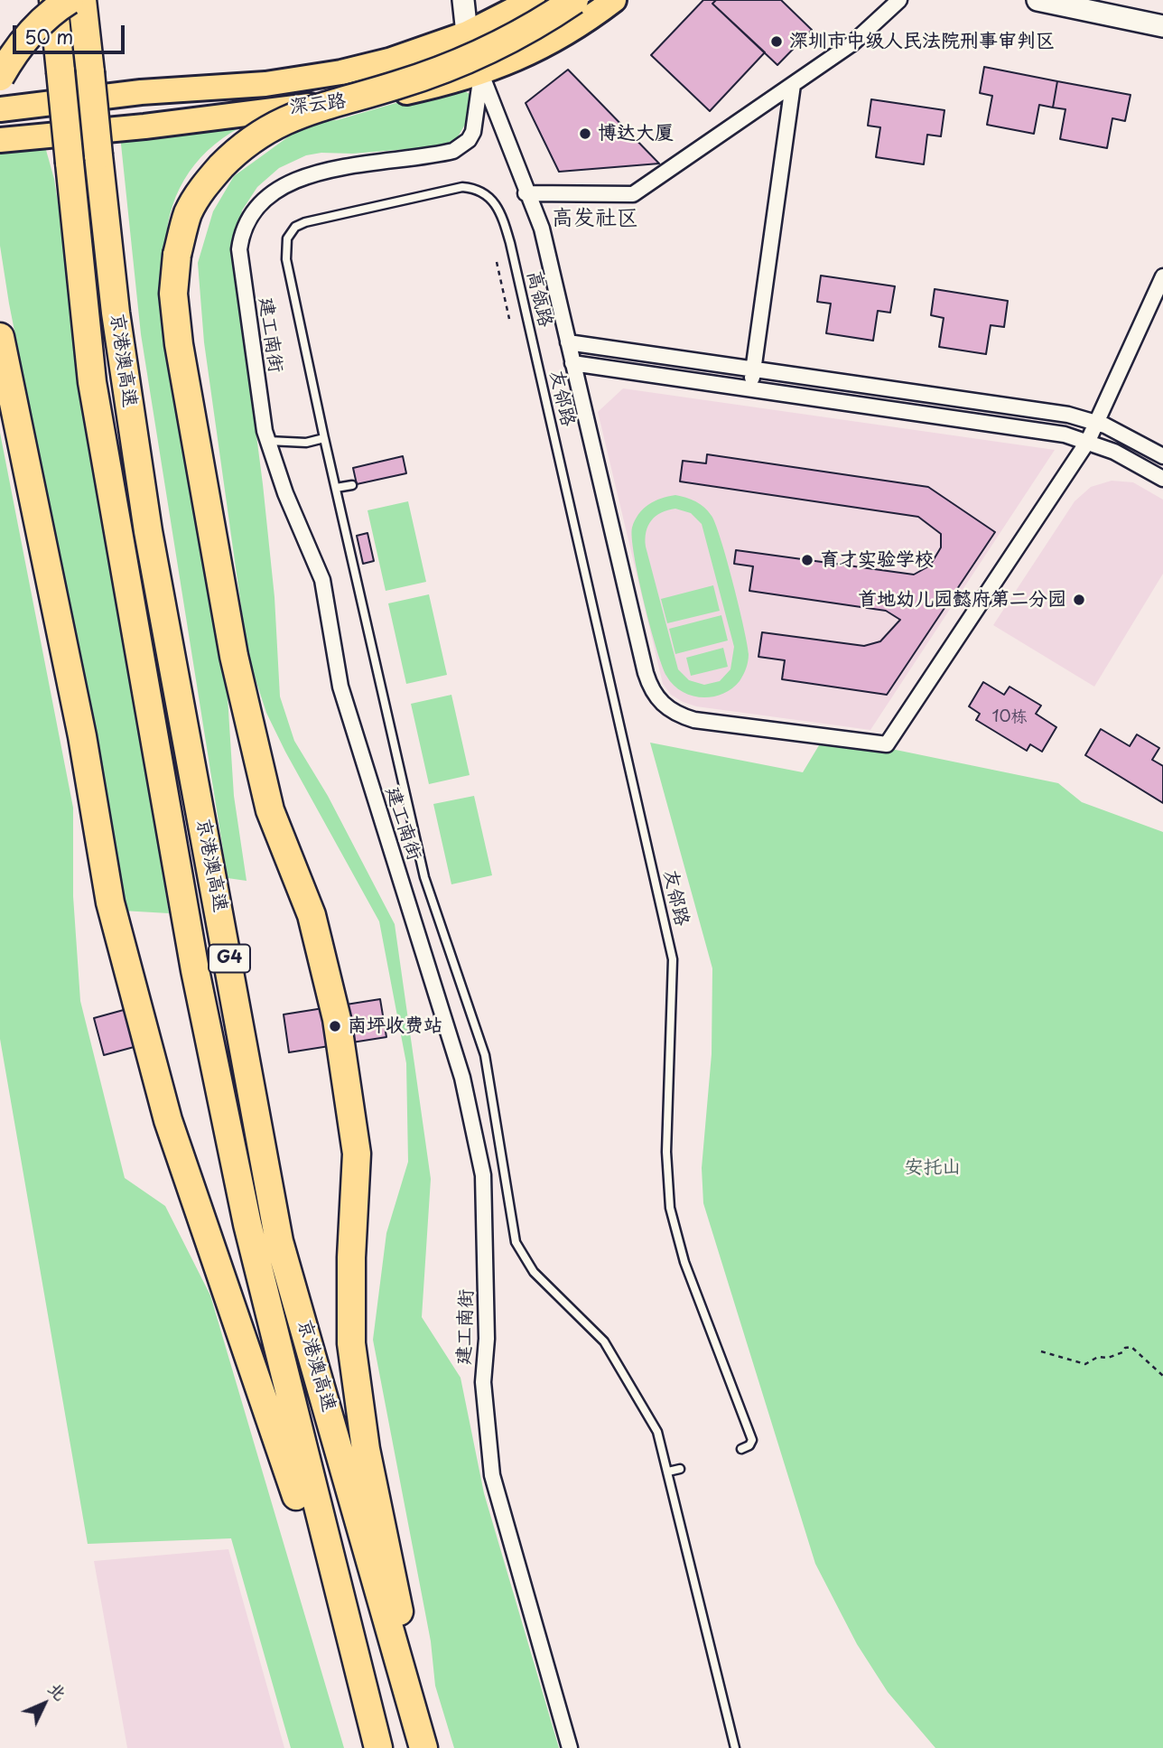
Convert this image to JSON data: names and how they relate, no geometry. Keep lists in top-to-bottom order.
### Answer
{
  "streets": {
    "highway": ["京港澳高速", "G4"],
    "main road": ["深云路"],
    "street": ["建工南街"],
    "lane": ["高瓴路", "友邻路"]
  },
  "crossings": [
    ["深云路", "建工南街"],
    ["高瓴路", "友邻路"]
  ],
  "districts": ["高发社区"],
  "parks": ["安托山"],
  "places": [
    "深圳市中级人民法院刑事审判区",
    "博达大厦",
    "育才实验学校",
    "首地幼儿园懿府第二分园",
    "南坪收费站"
  ],
  "house_numbers": ["10栋"],
  "scale_bar": "50 m",
  "north": "top right"
}
